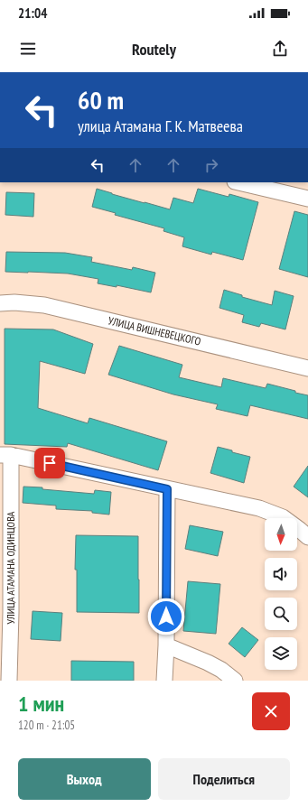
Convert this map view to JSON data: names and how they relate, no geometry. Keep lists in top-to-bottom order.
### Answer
{
  "streets": {
    "street": ["УЛИЦА ВИШНЕВЕЦКОГО", "УЛИЦА АТАМАНА ОДИНЦОВА"]
  },
  "north": "bottom",
  "page": {
    "status": "21:04",
    "header": "Routely",
    "turn": ["60 m", "улица Атамана Г. К. Матвеева"],
    "heading": ["1 мин", "120 m · 21:05"],
    "buttons": ["Выход", "Поделиться"]
  }
}
